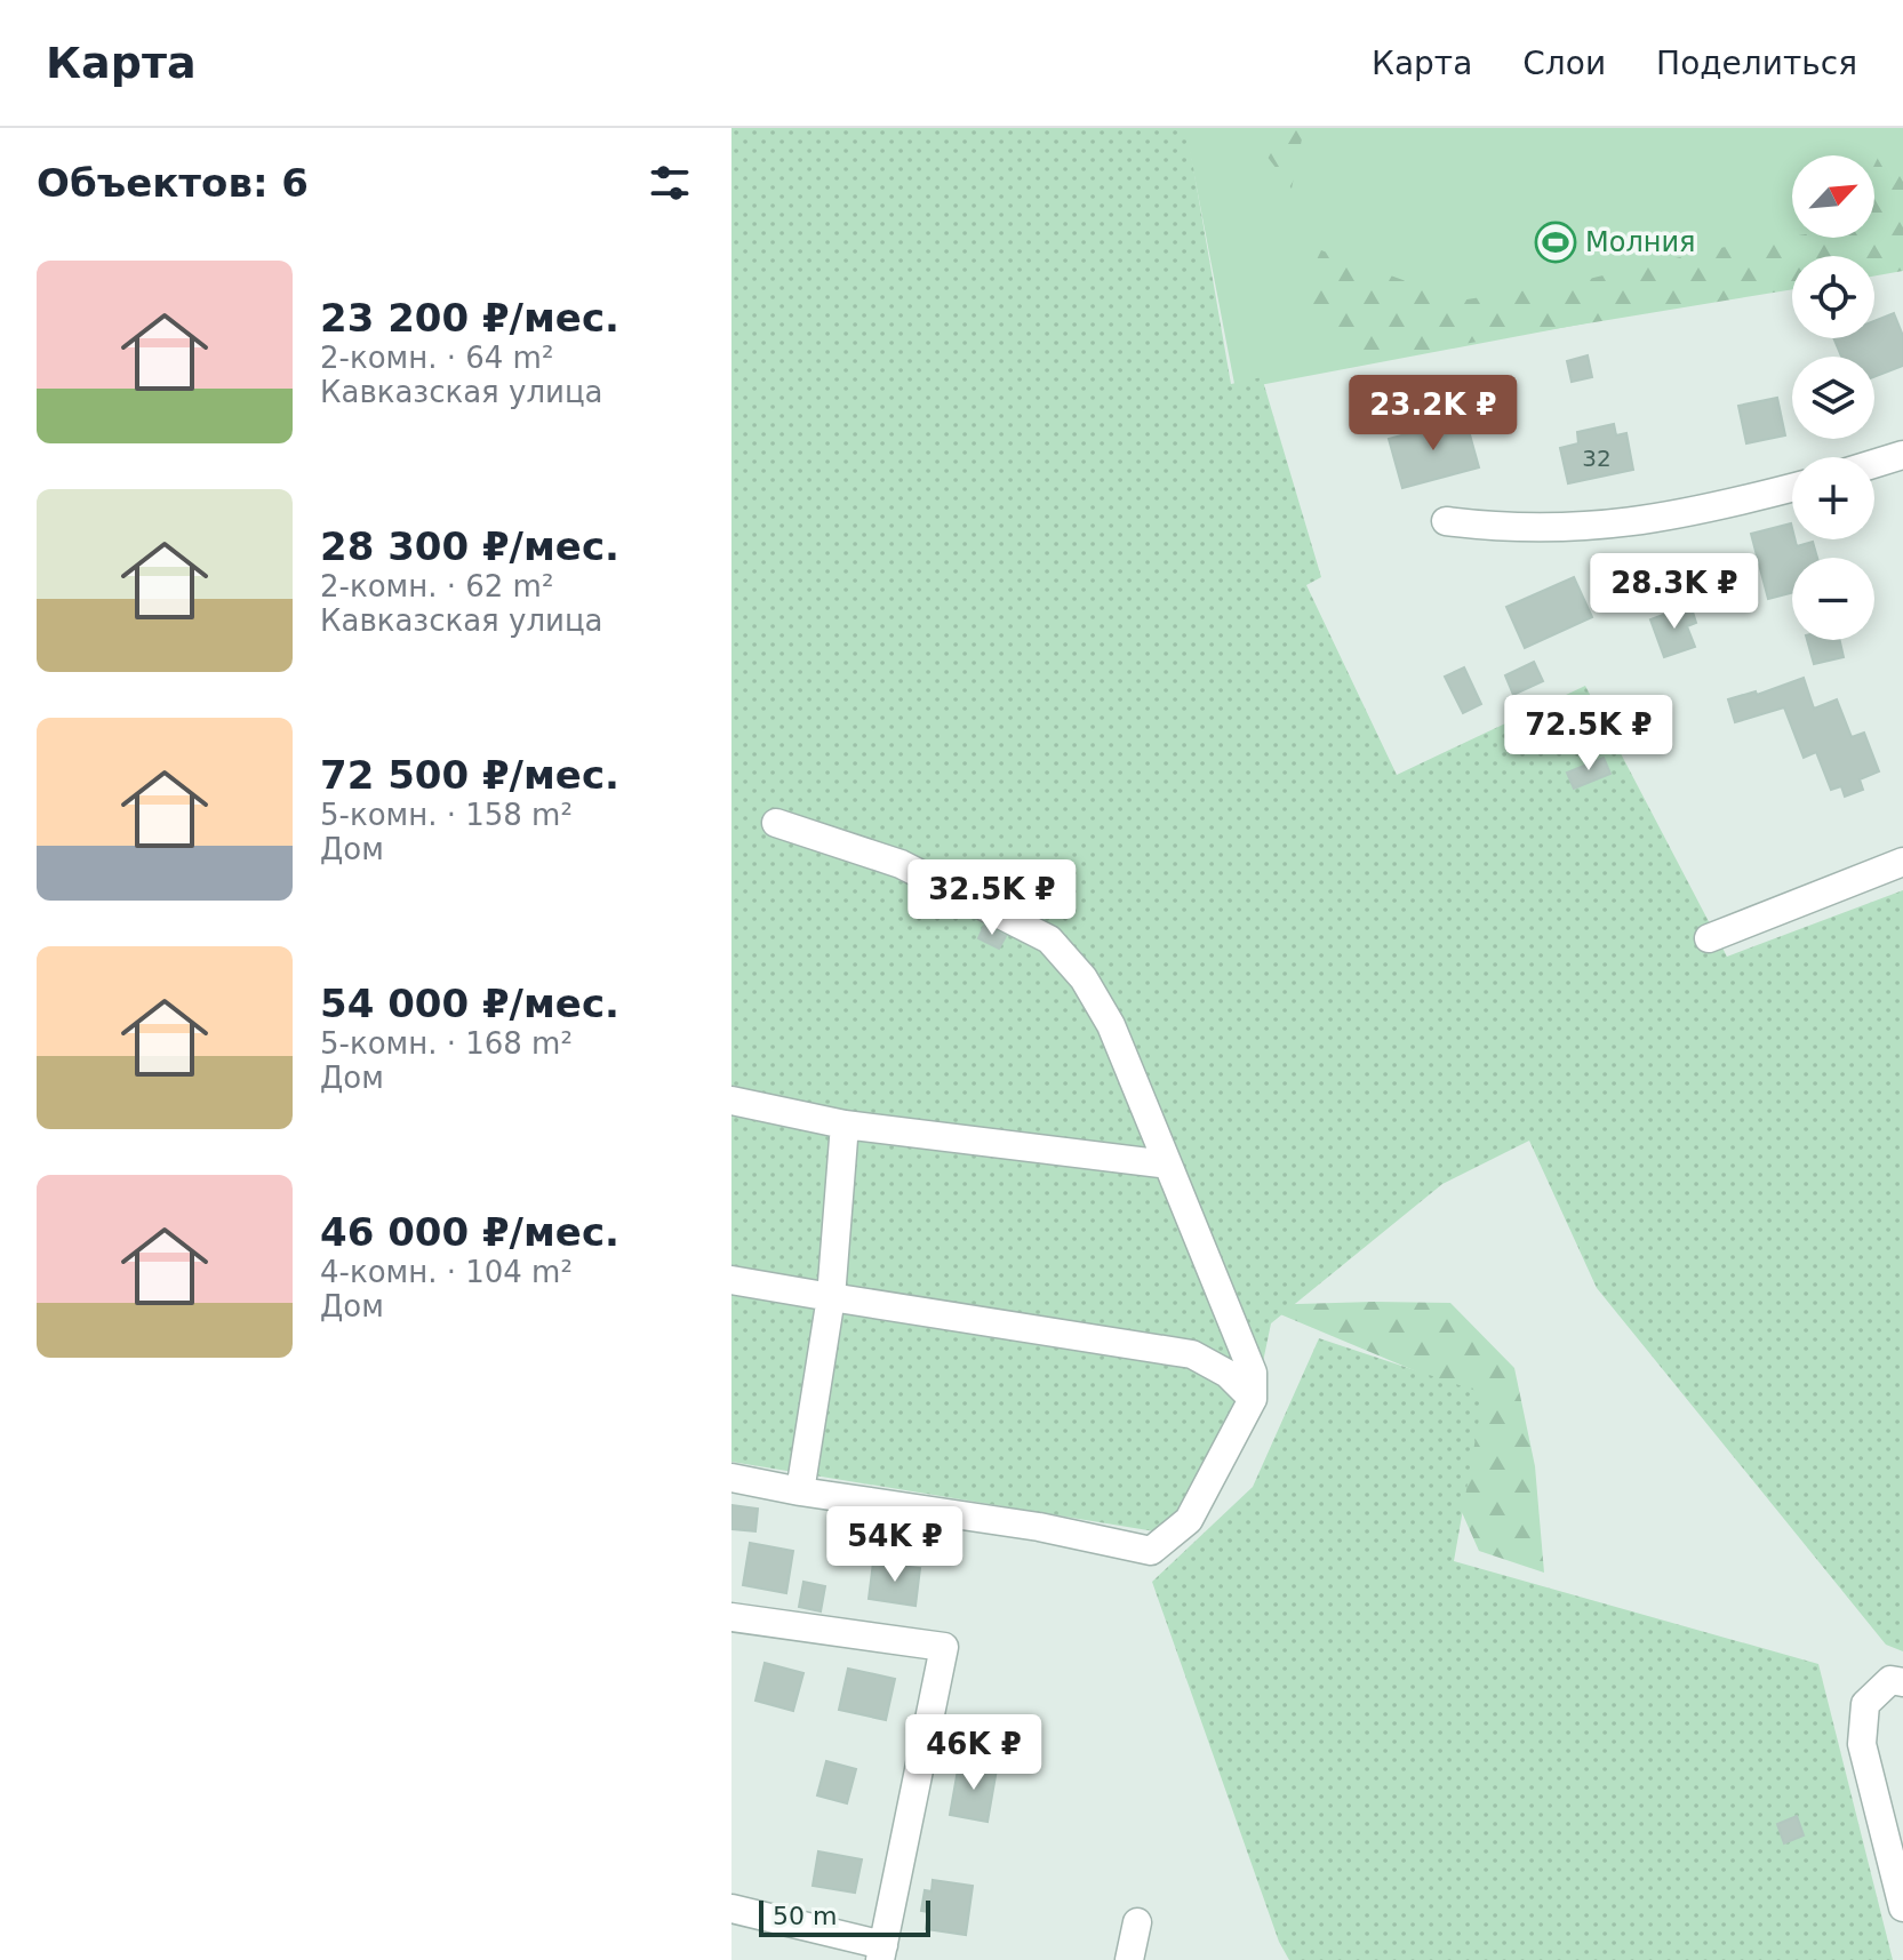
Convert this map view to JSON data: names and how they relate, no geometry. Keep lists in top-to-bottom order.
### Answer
{
  "places": {
    "sports": ["Молния"]
  },
  "house_numbers": ["32"],
  "scale_bar": "50 m",
  "north": "top right",
  "page": {
    "header": "Карта",
    "nav": ["Карта", "Слои", "Поделиться"],
    "heading": "Объектов: 6",
    "map_buttons": ["+", "−"],
    "list": [
      {
        "name": "23 200 ₽/мес.",
        "note": "2-комн. · 64 m² · Кавказская улица"
      },
      {
        "name": "28 300 ₽/мес.",
        "note": "2-комн. · 62 m² · Кавказская улица"
      },
      {
        "name": "72 500 ₽/мес.",
        "note": "5-комн. · 158 m² · Дом"
      },
      {
        "name": "54 000 ₽/мес.",
        "note": "5-комн. · 168 m² · Дом"
      },
      {
        "name": "46 000 ₽/мес.",
        "note": "4-комн. · 104 m² · Дом"
      }
    ],
    "price": [
      "23.2K ₽",
      "28.3K ₽",
      "72.5K ₽",
      "32.5K ₽",
      "54K ₽",
      "46K ₽"
    ],
    "scale": "50 m"
  }
}
